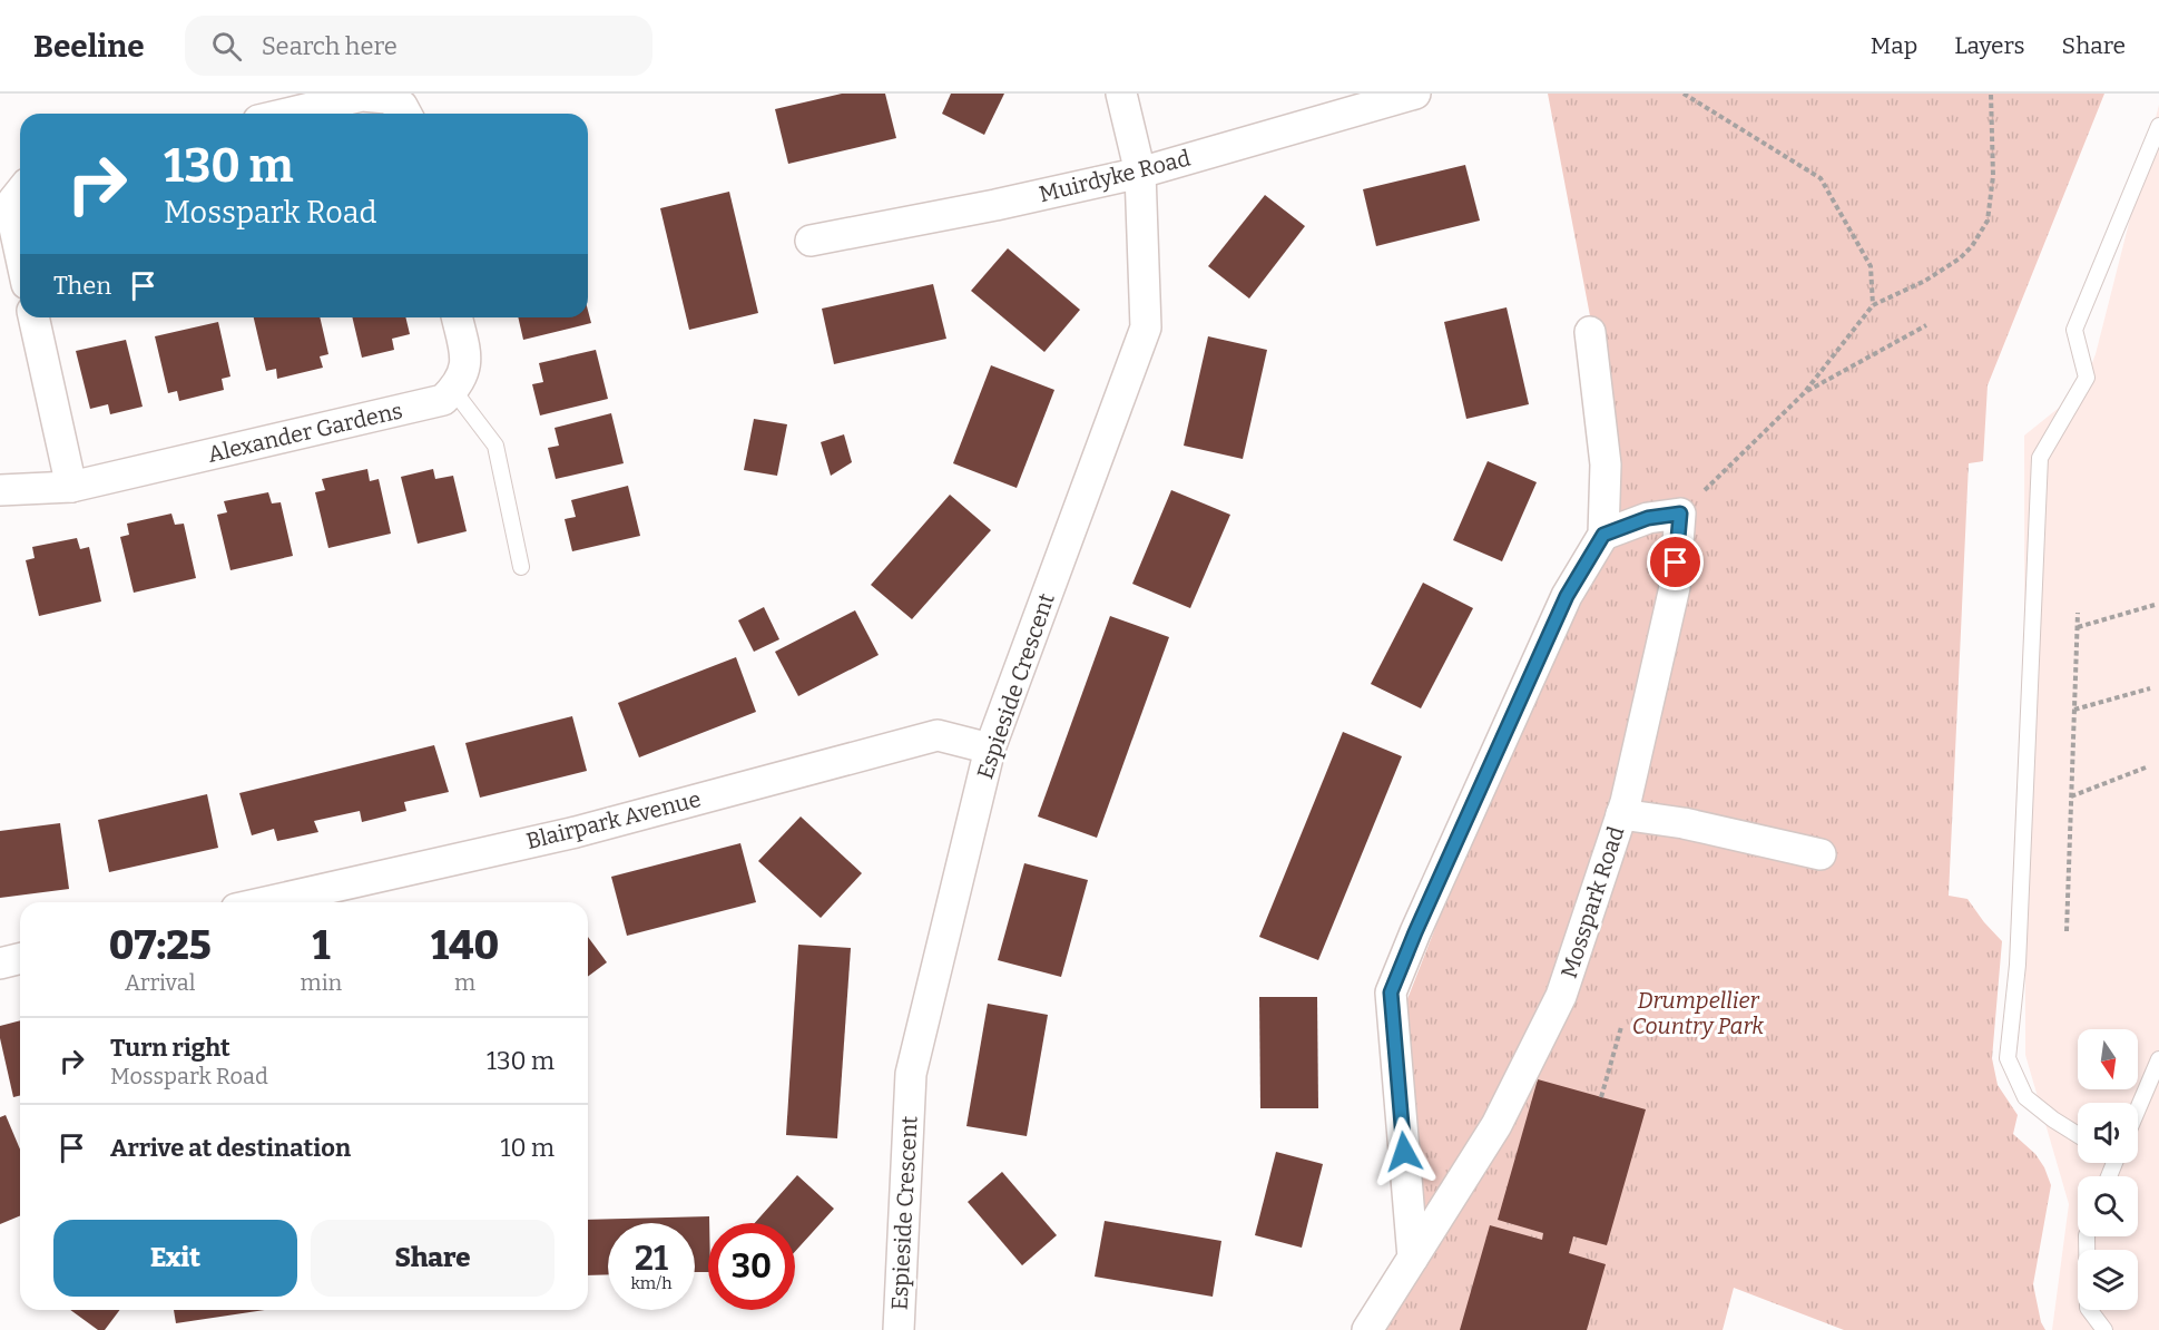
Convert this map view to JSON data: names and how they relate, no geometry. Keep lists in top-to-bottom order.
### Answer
{
  "streets": {
    "street": [
      "Muirdyke Road",
      "Alexander Gardens",
      "Espieside Crescent",
      "Blairpark Avenue",
      "Mosspark Road"
    ]
  },
  "crossings": [
    ["Muirdyke Road", "Espieside Crescent"],
    ["Espieside Crescent", "Blairpark Avenue"]
  ],
  "parks": ["Drumpellier Country Park"],
  "north": "bottom",
  "page": {
    "header": "Beeline",
    "search": "Search here",
    "nav": ["Map", "Layers", "Share"],
    "turn": ["130 m", "Mosspark Road"],
    "then": "Then",
    "eta": [
      "07:25",
      "Arrival",
      "1",
      "min",
      "140",
      "m"
    ],
    "list": [
      {
        "name": "Turn right",
        "note": "Mosspark Road",
        "value": "130 m"
      },
      {
        "name": "Arrive at destination",
        "value": "10 m"
      }
    ],
    "buttons": ["Exit", "Share"],
    "speed": "21 km/h",
    "limit": "30"
  }
}
